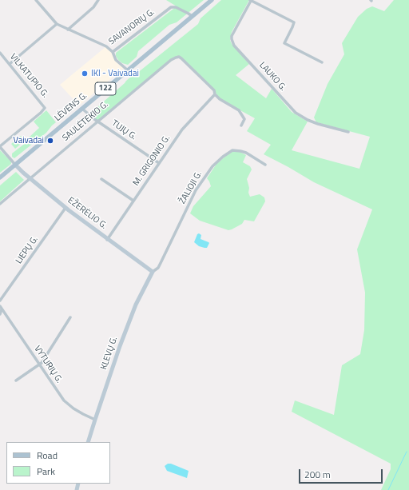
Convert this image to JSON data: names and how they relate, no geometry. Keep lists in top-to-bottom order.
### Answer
{
  "streets": {
    "main road": [
      "122",
      "LĖVENS G.",
      "EŽERĖLIO G.",
      "KLEVŲ G."
    ],
    "street": [
      "SAVANORIŲ G.",
      "VILKATUPIO G.",
      "LAUKO G.",
      "SAULĖTEKIO G.",
      "TUJŲ G.",
      "M. GRIGONIO G.",
      "ŽALIOJI G.",
      "LIEPŲ G.",
      "VYTURIŲ G."
    ]
  },
  "crossings": [
    ["SAVANORIŲ G.", "LĖVENS G."],
    ["LĖVENS G.", "TUJŲ G."],
    ["LĖVENS G.", "EŽERĖLIO G."],
    ["SAULĖTEKIO G.", "TUJŲ G."],
    ["SAULĖTEKIO G.", "M. GRIGONIO G."],
    ["SAULĖTEKIO G.", "EŽERĖLIO G."],
    ["TUJŲ G.", "M. GRIGONIO G."],
    ["M. GRIGONIO G.", "EŽERĖLIO G."],
    ["ŽALIOJI G.", "EŽERĖLIO G."],
    ["ŽALIOJI G.", "KLEVŲ G."],
    ["EŽERĖLIO G.", "LIEPŲ G."],
    ["EŽERĖLIO G.", "KLEVŲ G."],
    ["KLEVŲ G.", "VYTURIŲ G."]
  ],
  "places": ["IKI - Vaivadai", "Vaivadai"],
  "legend": ["Road", "Park"],
  "scale_bar": "200 m"
}
